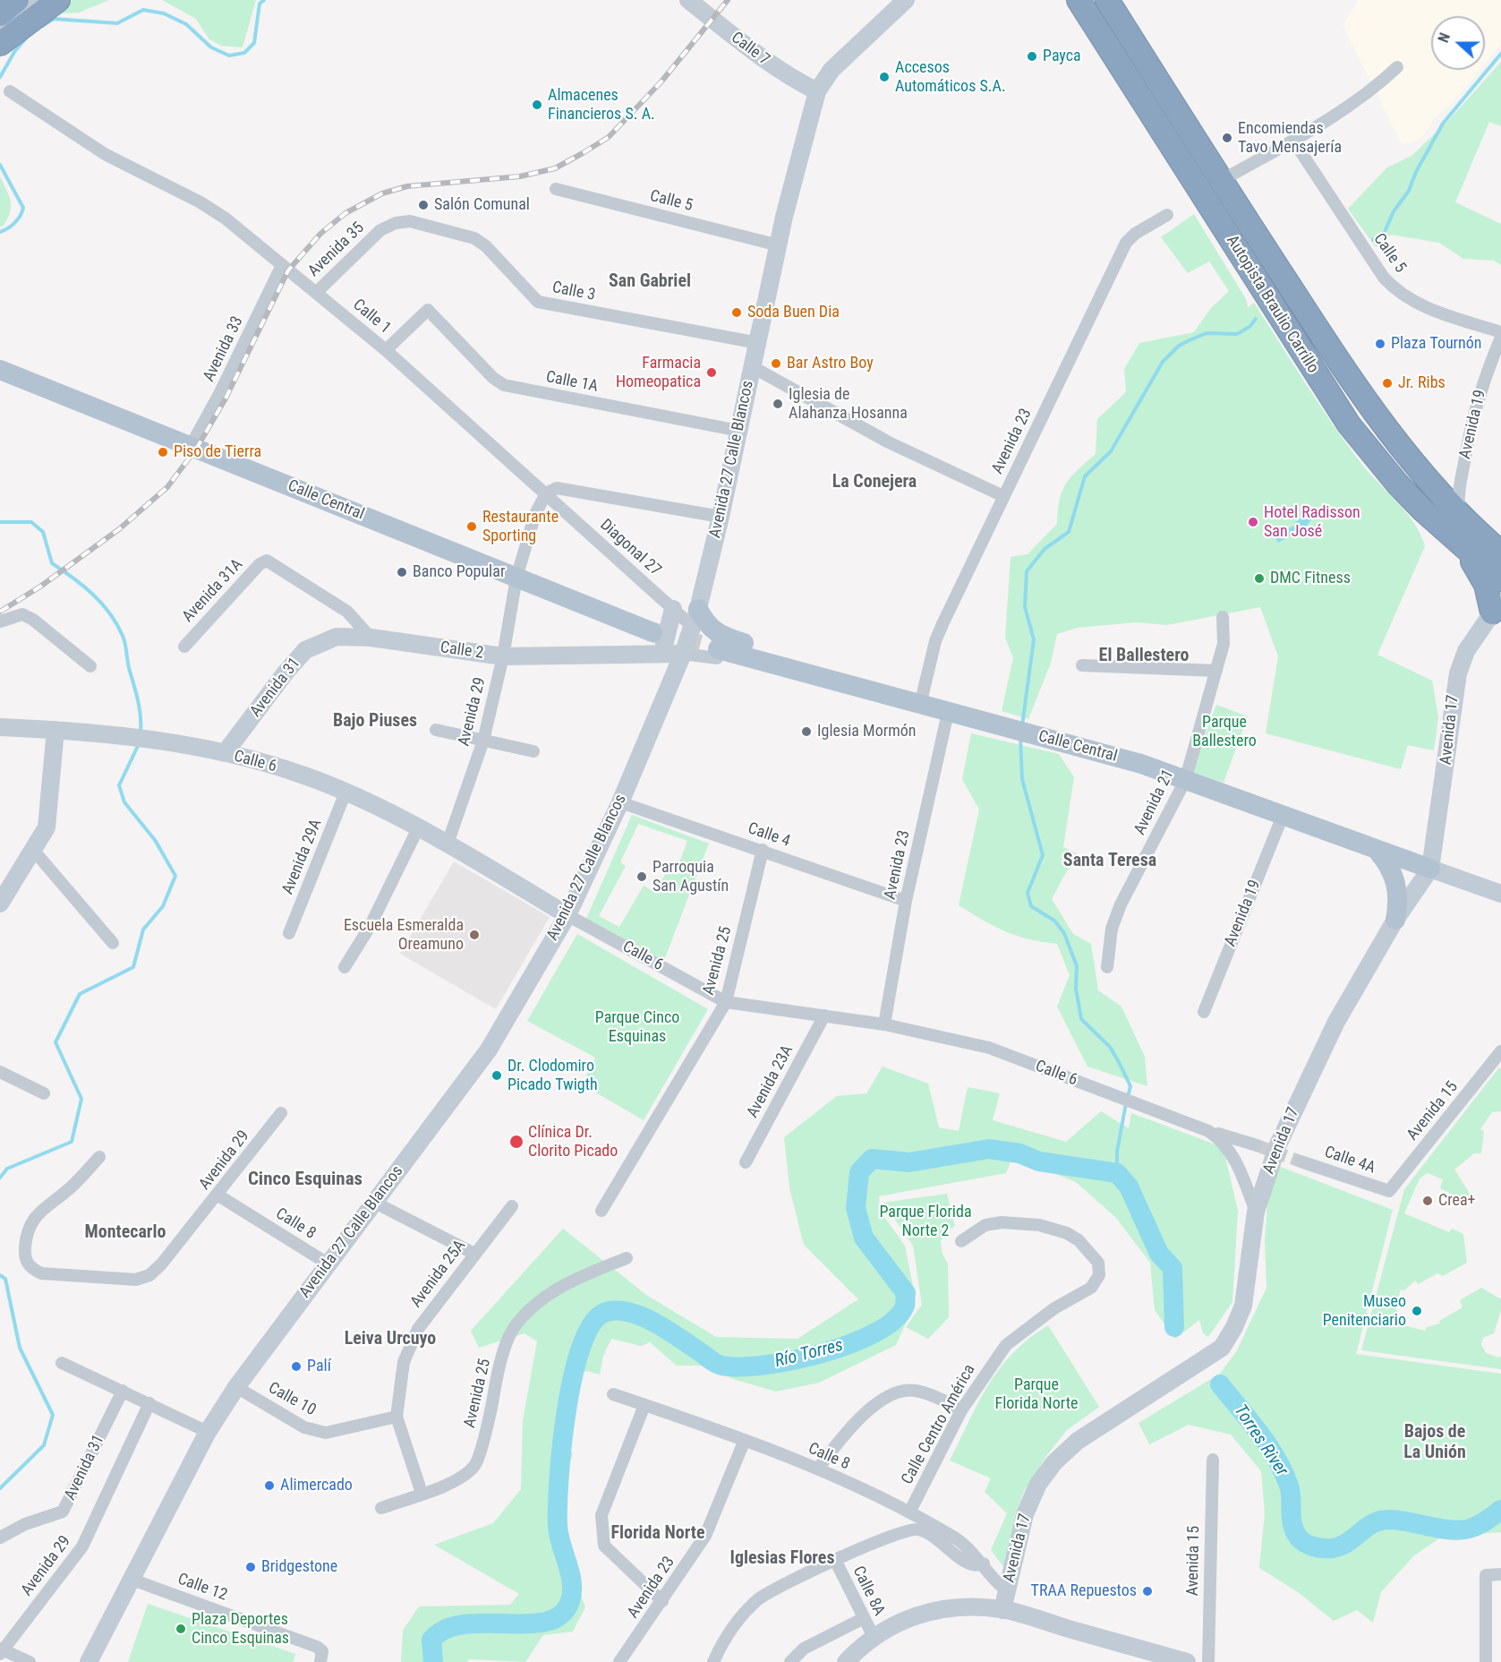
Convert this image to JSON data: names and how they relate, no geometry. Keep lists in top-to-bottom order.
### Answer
{
  "streets": {
    "highway": ["Autopista Braulio Carrillo"],
    "main road": [
      "Calle 7",
      "Avenida 27 Calle Blancos",
      "Calle Central",
      "Calle 2",
      "Avenida 31",
      "Avenida 17",
      "Calle 6"
    ],
    "street": [
      "Calle 5",
      "Avenida 35",
      "Calle 3",
      "Calle 1",
      "Avenida 33",
      "Calle 1A",
      "Avenida 19",
      "Avenida 23",
      "Diagonal 27",
      "Avenida 31A",
      "Avenida 29",
      "Avenida 21",
      "Calle 4",
      "Avenida 29A",
      "Avenida 25",
      "Avenida 23A",
      "Avenida 15",
      "Calle 4A",
      "Calle 8",
      "Avenida 25A",
      "Calle 10",
      "Calle Centro América",
      "Calle 12",
      "Calle 8A"
    ]
  },
  "crossings": [
    ["Calle 7", "Avenida 27 Calle Blancos"],
    ["Calle 5", "Avenida 27 Calle Blancos"],
    ["Avenida 35", "Calle 3"],
    ["Avenida 35", "Calle 1"],
    ["Calle 3", "Avenida 27 Calle Blancos"],
    ["Autopista Braulio Carrillo", "Avenida 19"],
    ["Calle 1", "Avenida 33"],
    ["Calle 1", "Calle 1A"],
    ["Calle 1", "Diagonal 27"],
    ["Calle 1", "Avenida 29"],
    ["Avenida 33", "Calle Central"],
    ["Calle 1A", "Avenida 27 Calle Blancos"],
    ["Avenida 19", "Calle Central"],
    ["Avenida 23", "Calle Central"],
    ["Avenida 23", "Calle 6"],
    ["Avenida 23", "Calle 4"],
    ["Avenida 23", "Calle 8"],
    ["Avenida 27 Calle Blancos", "Diagonal 27"],
    ["Avenida 27 Calle Blancos", "Calle 2"],
    ["Avenida 27 Calle Blancos", "Calle 6"],
    ["Avenida 27 Calle Blancos", "Calle 4"],
    ["Avenida 27 Calle Blancos", "Calle 8"],
    ["Avenida 27 Calle Blancos", "Calle 10"],
    ["Avenida 27 Calle Blancos", "Calle 12"],
    ["Calle Central", "Avenida 29"],
    ["Calle Central", "Avenida 17"],
    ["Calle Central", "Avenida 21"],
    ["Diagonal 27", "Avenida 29"],
    ["Avenida 31A", "Calle 2"],
    ["Avenida 31A", "Avenida 31"],
    ["Calle 2", "Avenida 31"],
    ["Calle 2", "Avenida 29"],
    ["Avenida 31", "Calle 6"],
    ["Avenida 29", "Calle 6"],
    ["Avenida 29", "Calle 8"],
    ["Avenida 17", "Calle 6"],
    ["Avenida 17", "Calle 8"],
    ["Calle 6", "Avenida 29A"],
    ["Calle 6", "Avenida 25"],
    ["Calle 6", "Avenida 23A"],
    ["Calle 4", "Avenida 25"],
    ["Avenida 25", "Avenida 25A"],
    ["Avenida 15", "Calle 4A"],
    ["Calle 8", "Calle Centro América"],
    ["Avenida 25A", "Calle 10"]
  ],
  "districts": [
    "San Gabriel",
    "La Conejera",
    "El Ballestero",
    "Bajo Piuses",
    "Santa Teresa",
    "Cinco Esquinas",
    "Montecarlo",
    "Leiva Urcuyo",
    "Bajos de La Unión",
    "Florida Norte",
    "Iglesias Flores"
  ],
  "water": ["Río Torres", "Torres River"],
  "parks": [
    "Parque Ballestero",
    "Parque Cinco Esquinas",
    "Parque Florida Norte 2",
    "Parque Florida Norte"
  ],
  "places": [
    "Payca",
    "Accesos Automáticos S.A.",
    "Almacenes Financieros S. A.",
    "Encomiendas Tavo Mensajería",
    "Salón Comunal",
    "Soda Buen Dia",
    "Plaza Tournón",
    "Bar Astro Boy",
    "Farmacia Homeopatica",
    "Jr. Ribs",
    "Iglesia de Alahanza Hosanna",
    "Piso de Tierra",
    "Hotel Radisson San José",
    "Restaurante Sporting",
    "Banco Popular",
    "DMC Fitness",
    "Iglesia Mormón",
    "Parroquia San Agustín",
    "Escuela Esmeralda Oreamuno",
    "Dr. Clodomiro Picado Twigth",
    "Clínica Dr. Clorito Picado",
    "Crea+",
    "Museo Penitenciario",
    "Palí",
    "Alimercado",
    "Bridgestone",
    "TRAA Repuestos",
    "Plaza Deportes Cinco Esquinas"
  ],
  "north": "left"
}
